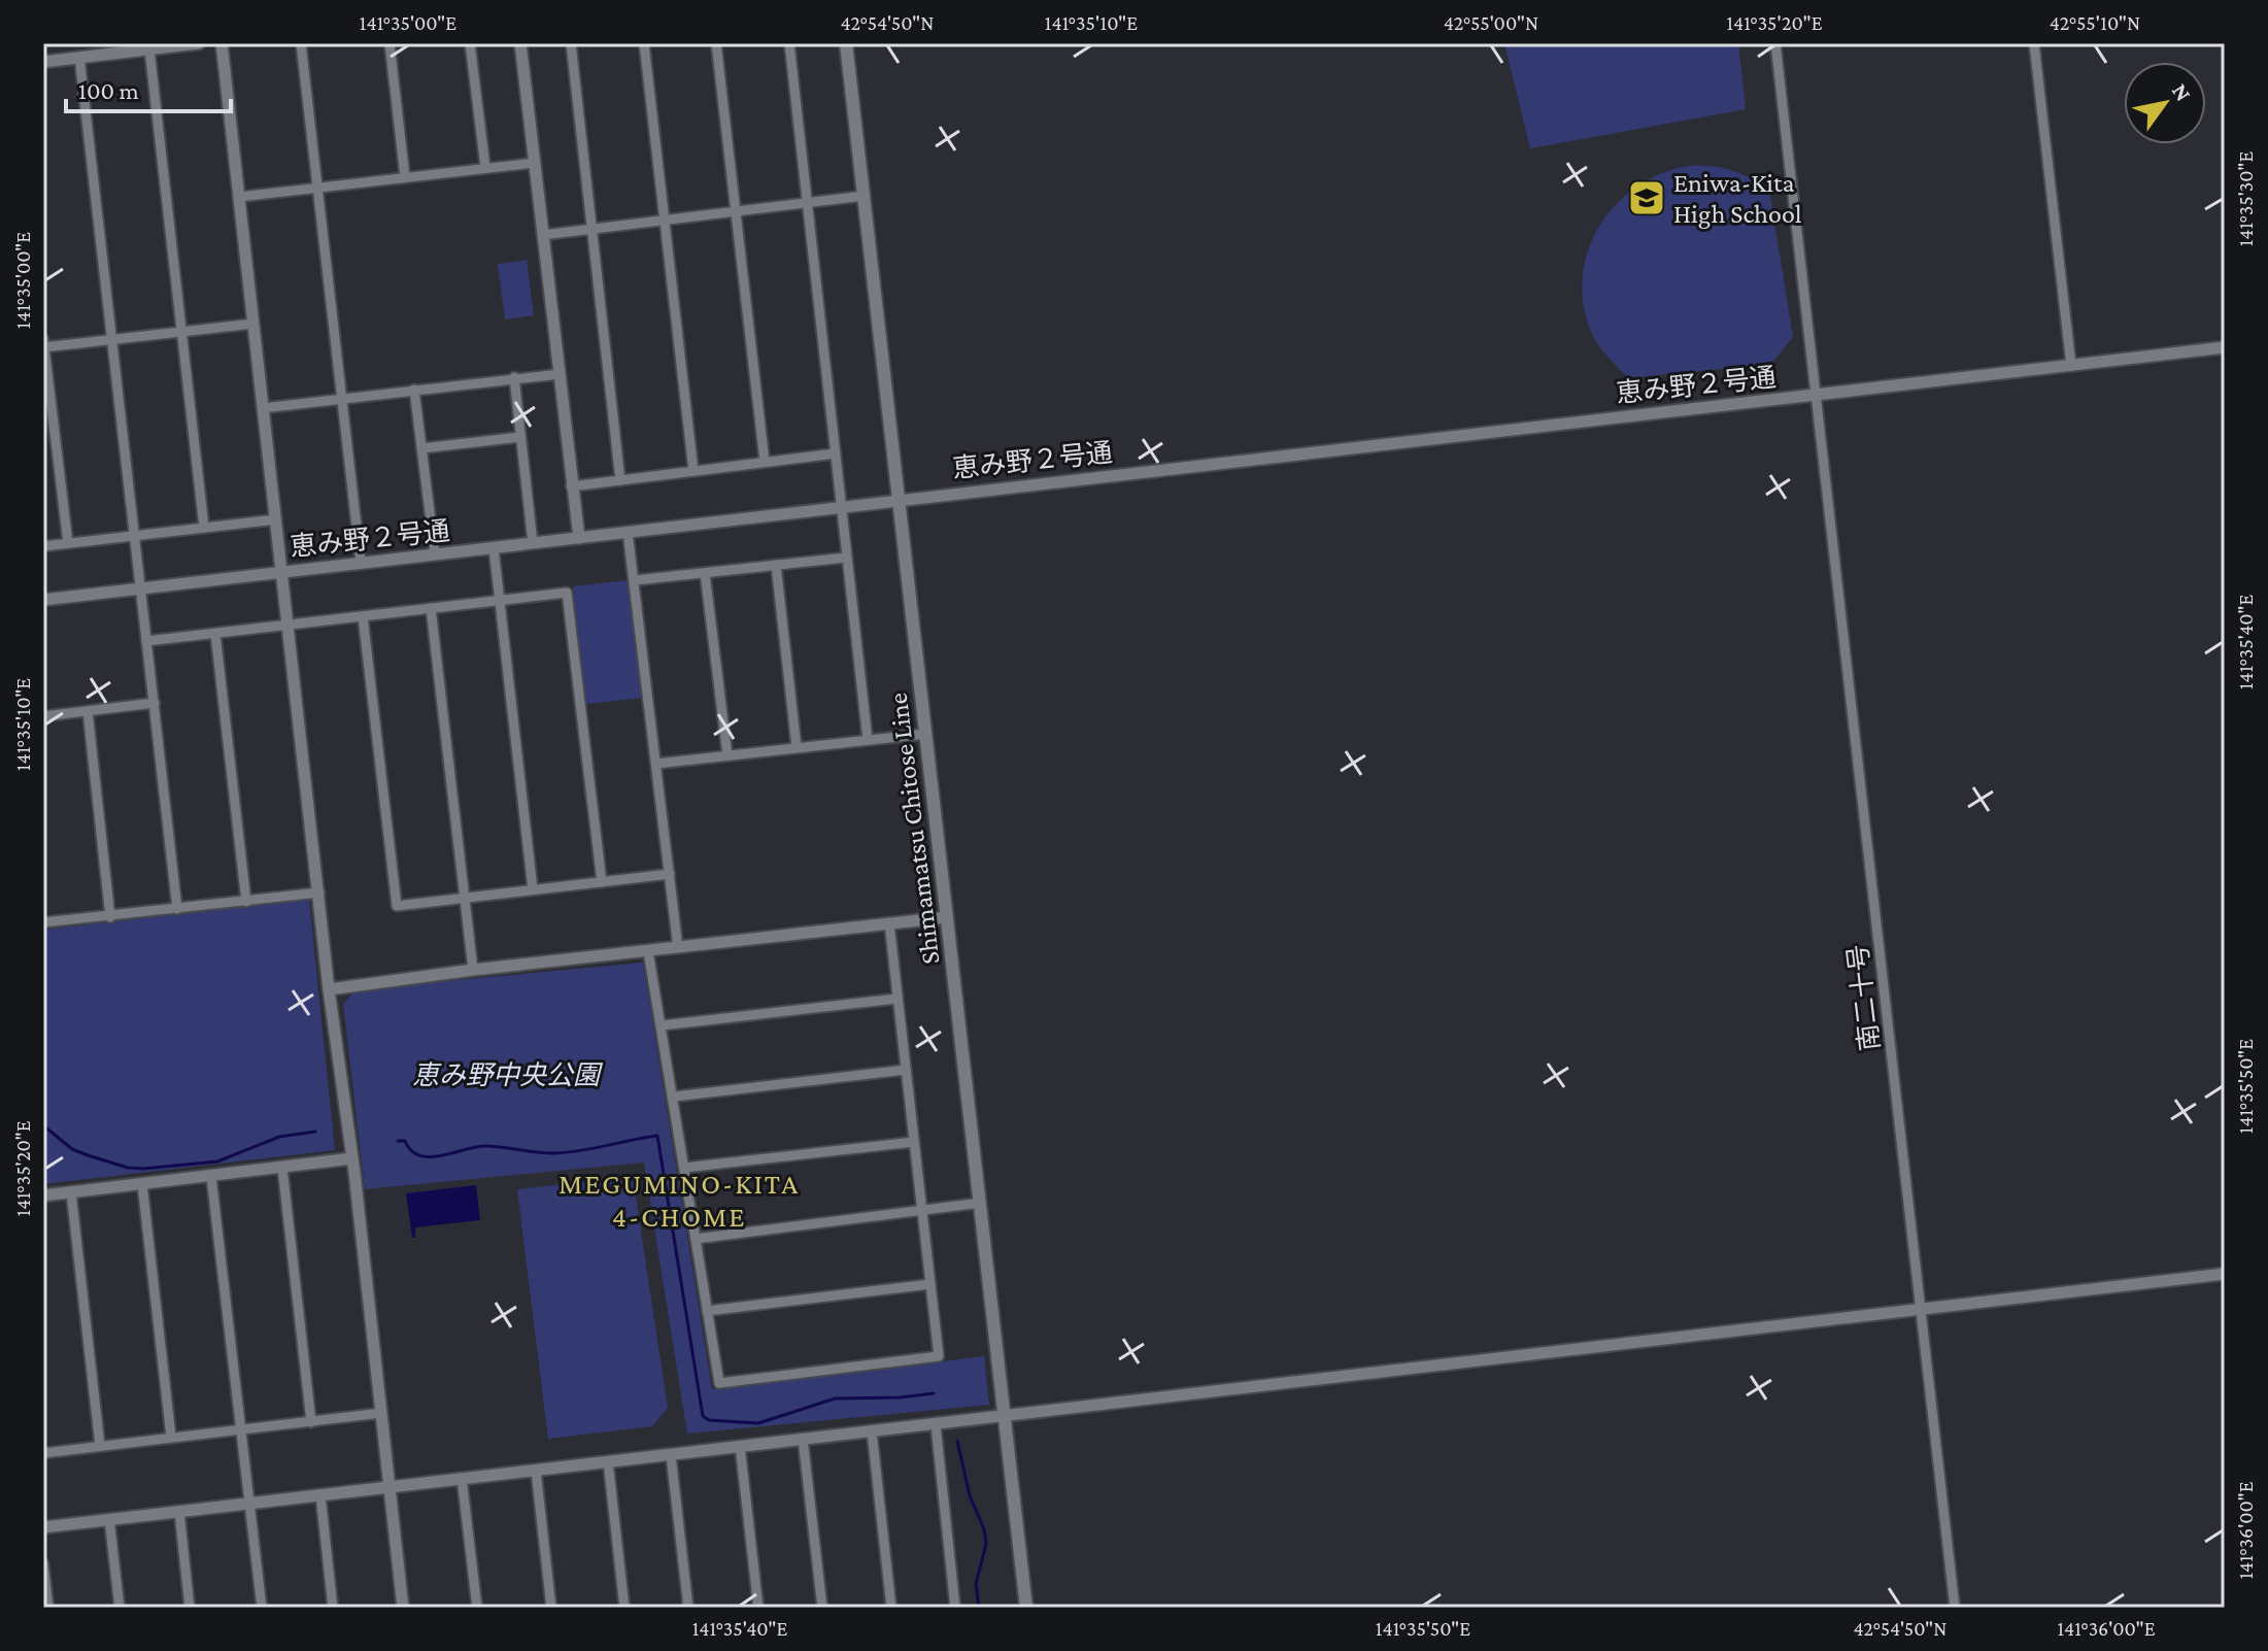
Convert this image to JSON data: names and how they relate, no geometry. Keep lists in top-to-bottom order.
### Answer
{
  "streets": {
    "main road": ["Shimamatsu Chitose Line"],
    "street": ["恵み野２号通", "南二十号"]
  },
  "crossings": [
    ["恵み野２号通", "Shimamatsu Chitose Line"],
    ["恵み野２号通", "南二十号"]
  ],
  "districts": ["MEGUMINO-KITA 4-CHOME"],
  "parks": ["恵み野中央公園"],
  "places": {
    "school or university": ["Eniwa-Kita High School"]
  },
  "scale_bar": "100 m",
  "north": "top right",
  "coordinates": [
    "141°35'00\"E",
    "42°54'50\"N",
    "141°35'10\"E",
    "42°55'00\"N",
    "141°35'20\"E",
    "42°55'10\"N",
    "141°35'30\"E",
    "141°35'40\"E",
    "141°35'50\"E",
    "141°36'00\"E"
  ]
}
